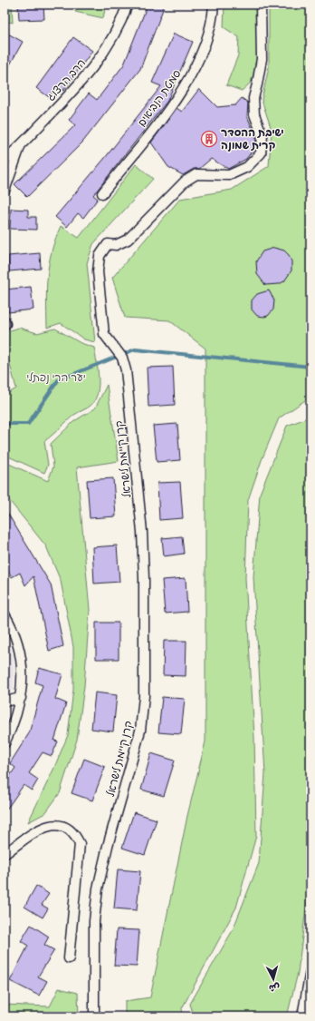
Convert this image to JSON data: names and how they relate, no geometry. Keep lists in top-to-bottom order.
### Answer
{
  "streets": {
    "street": ["הרב הרצוג", "סמטת הנביאים", "קרן קיימת לישראל"]
  },
  "parks": ["יער הרי נפתלי"],
  "places": {
    "building": ["ישיבת ההסדר קרית שמונה"]
  },
  "north": "bottom"
}
